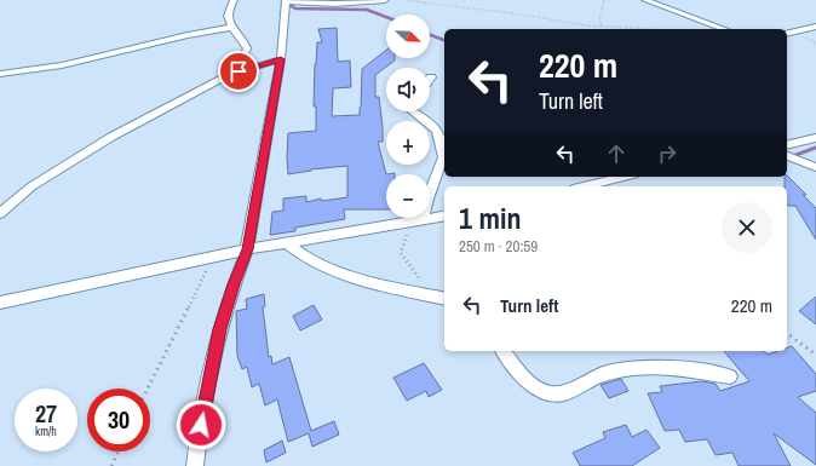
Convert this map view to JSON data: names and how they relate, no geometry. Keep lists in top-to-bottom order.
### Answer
{
  "north": "bottom right",
  "page": {
    "map_buttons": ["+", "−"],
    "turn": ["220 m", "Turn left"],
    "heading": ["1 min", "250 m · 20:59"],
    "list": [
      {
        "name": "Turn left",
        "value": "220 m"
      }
    ],
    "speed": "27 km/h",
    "limit": "30"
  }
}
